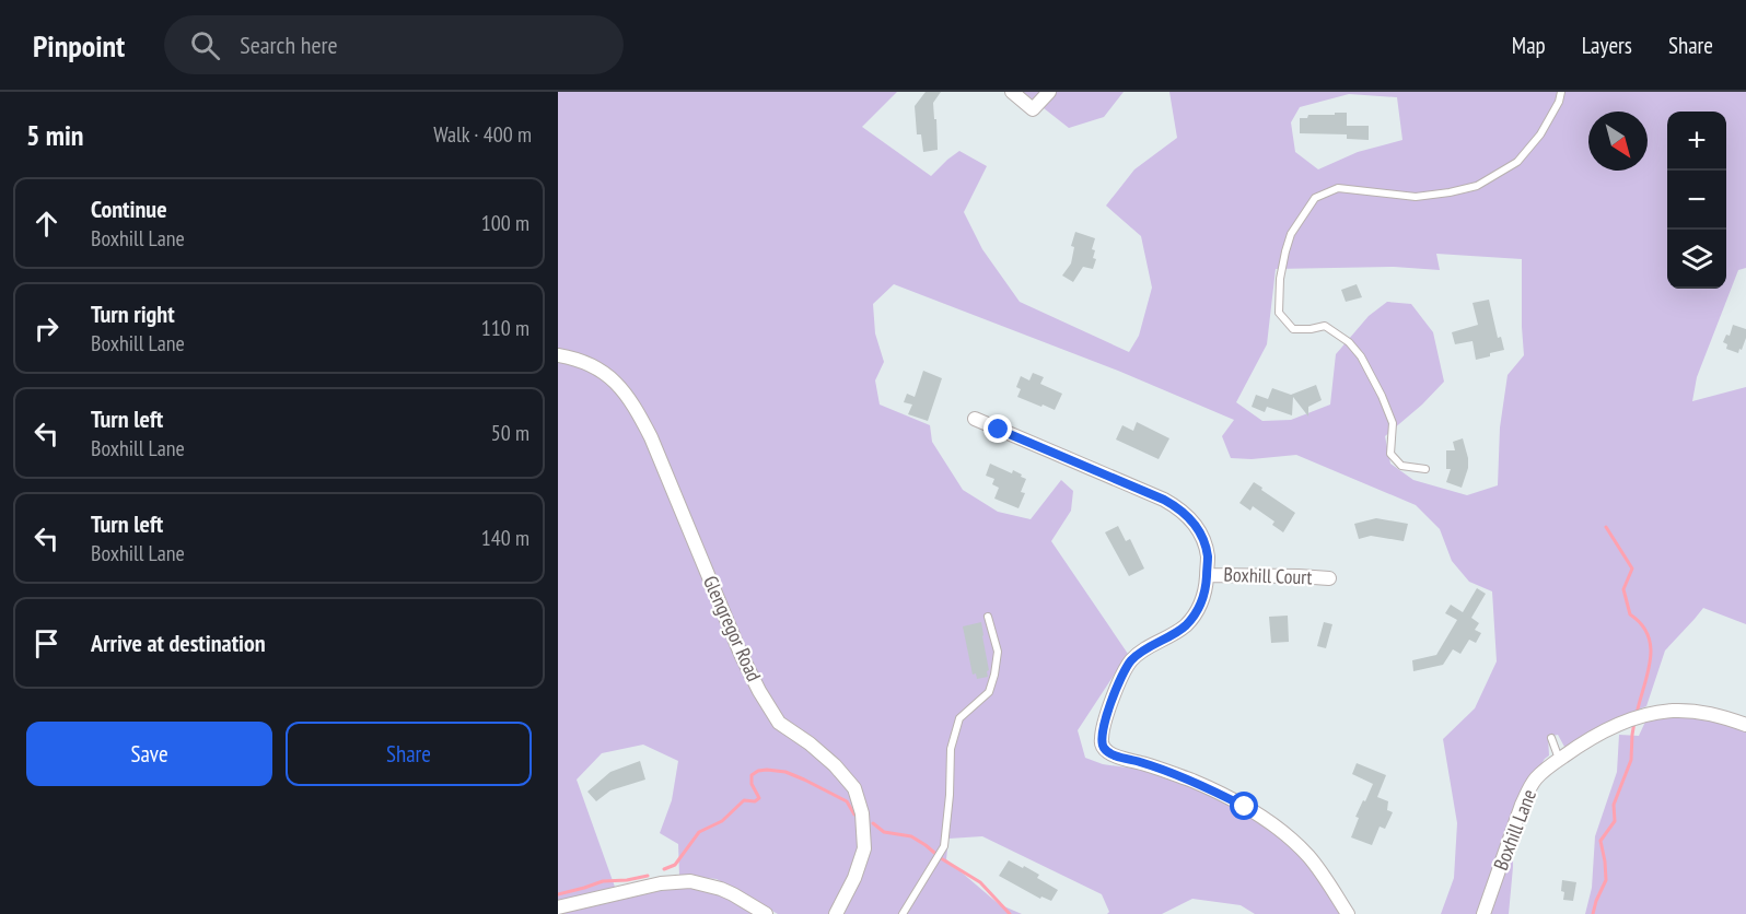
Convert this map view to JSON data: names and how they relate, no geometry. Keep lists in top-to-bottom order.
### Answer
{
  "streets": {
    "street": ["Boxhill Court", "Glengregor Road", "Boxhill Lane"]
  },
  "north": "bottom right",
  "page": {
    "header": "Pinpoint",
    "search": "Search here",
    "nav": ["Map", "Layers", "Share"],
    "heading": ["5 min", "Walk · 400 m"],
    "map_buttons": ["+", "−"],
    "list": [
      ["Continue", "Boxhill Lane", "100 m"],
      ["Turn right", "Boxhill Lane", "110 m"],
      ["Turn left", "Boxhill Lane", "50 m"],
      ["Turn left", "Boxhill Lane", "140 m"],
      "Arrive at destination"
    ],
    "buttons": ["Save", "Share"]
  }
}
